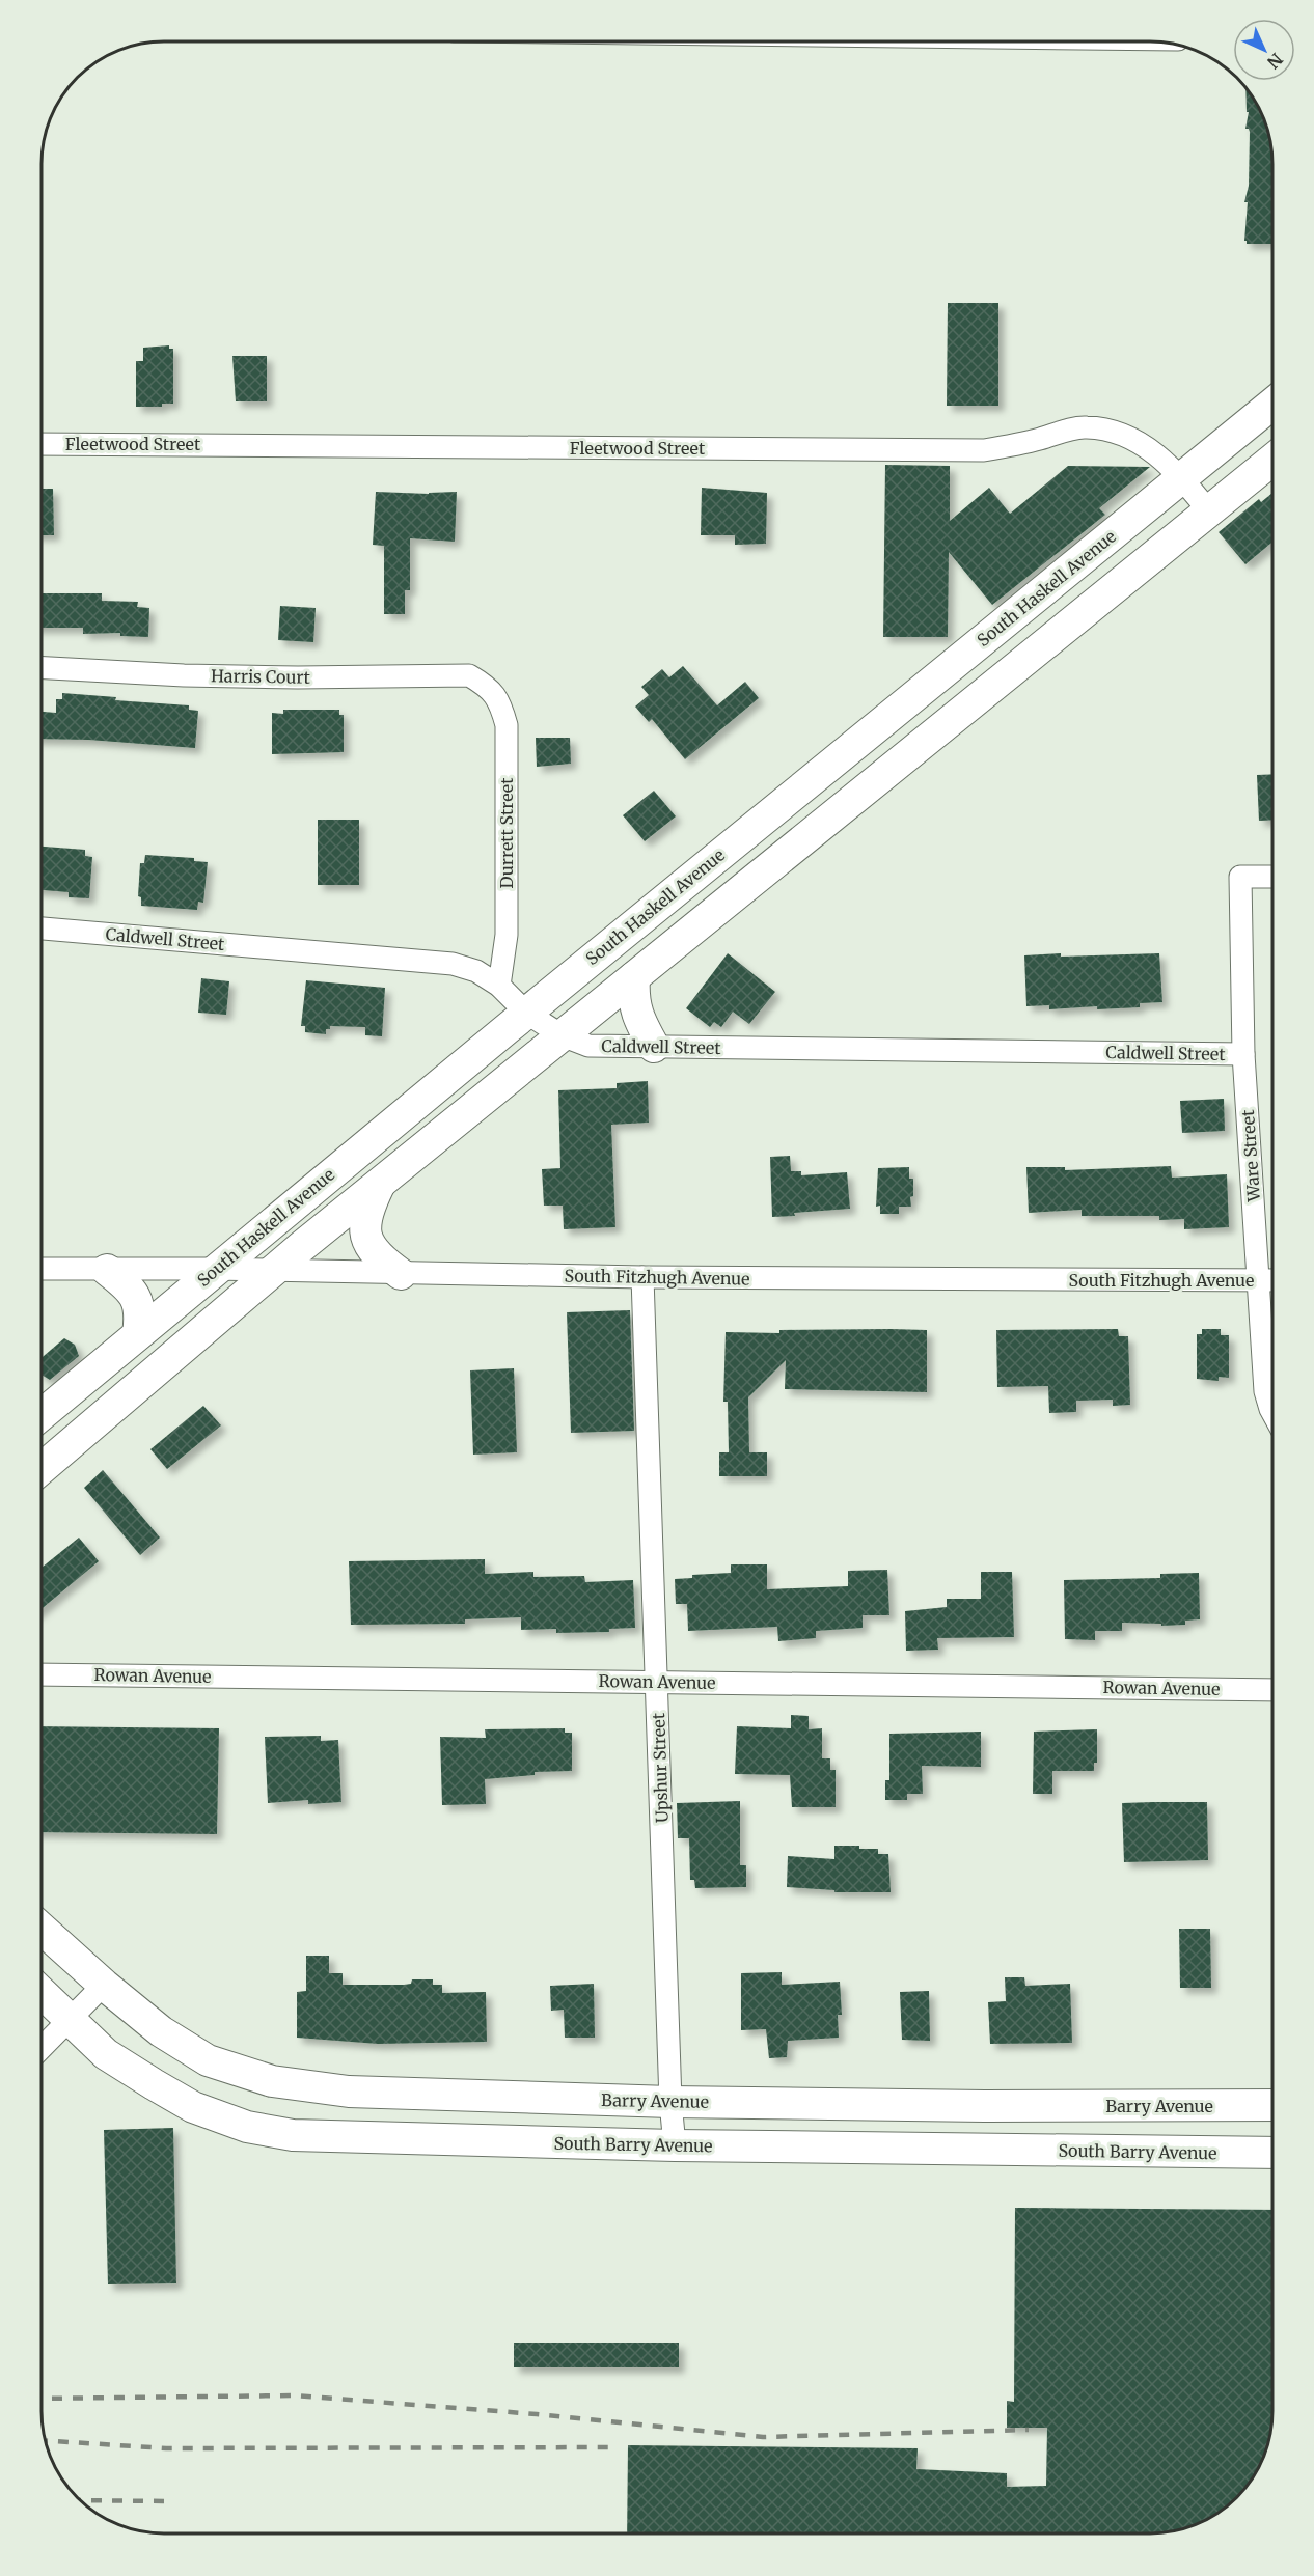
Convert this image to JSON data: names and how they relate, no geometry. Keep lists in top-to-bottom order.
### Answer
{
  "streets": {
    "main road": ["South Haskell Avenue", "Barry Avenue", "South Barry Avenue"],
    "street": [
      "Fleetwood Street",
      "Harris Court",
      "Durrett Street",
      "Caldwell Street",
      "Ware Street",
      "South Fitzhugh Avenue",
      "Rowan Avenue",
      "Upshur Street"
    ]
  },
  "crossings": [
    ["Fleetwood Street", "South Haskell Avenue"],
    ["South Haskell Avenue", "Caldwell Street"],
    ["South Haskell Avenue", "South Fitzhugh Avenue"],
    ["Harris Court", "Durrett Street"],
    ["Durrett Street", "Caldwell Street"],
    ["Caldwell Street", "Ware Street"],
    ["Ware Street", "South Fitzhugh Avenue"],
    ["South Fitzhugh Avenue", "Upshur Street"],
    ["Rowan Avenue", "Upshur Street"],
    ["Upshur Street", "Barry Avenue"],
    ["Upshur Street", "South Barry Avenue"]
  ],
  "north": "bottom right"
}
